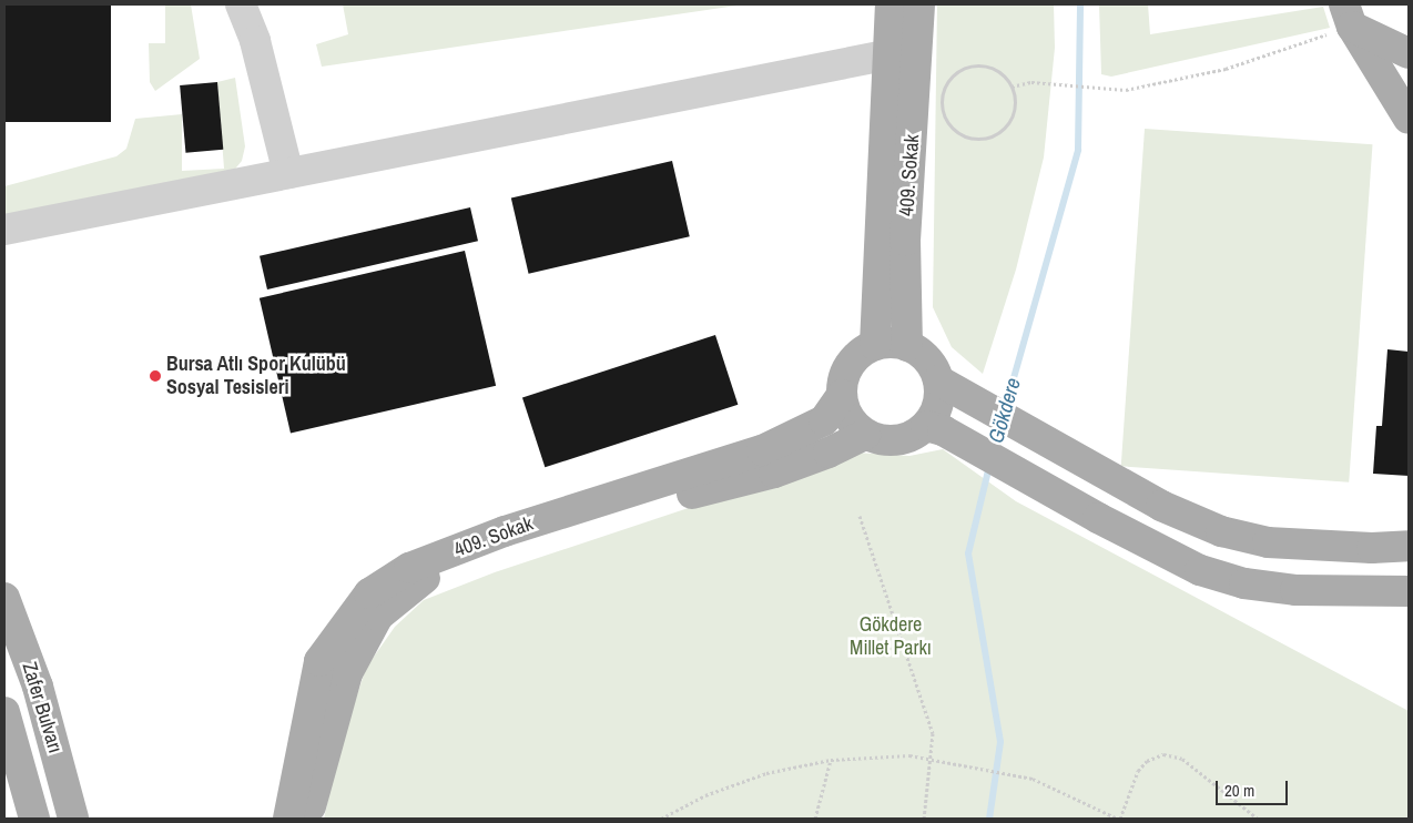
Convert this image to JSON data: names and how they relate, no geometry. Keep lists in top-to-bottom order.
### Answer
{
  "streets": {
    "main road": ["409. Sokak", "Zafer Bulvarı"]
  },
  "water": ["Gökdere"],
  "parks": ["Gökdere Millet Parkı"],
  "places": ["Bursa Atlı Spor Kulübü Sosyal Tesisleri"],
  "scale_bar": "20 m"
}
